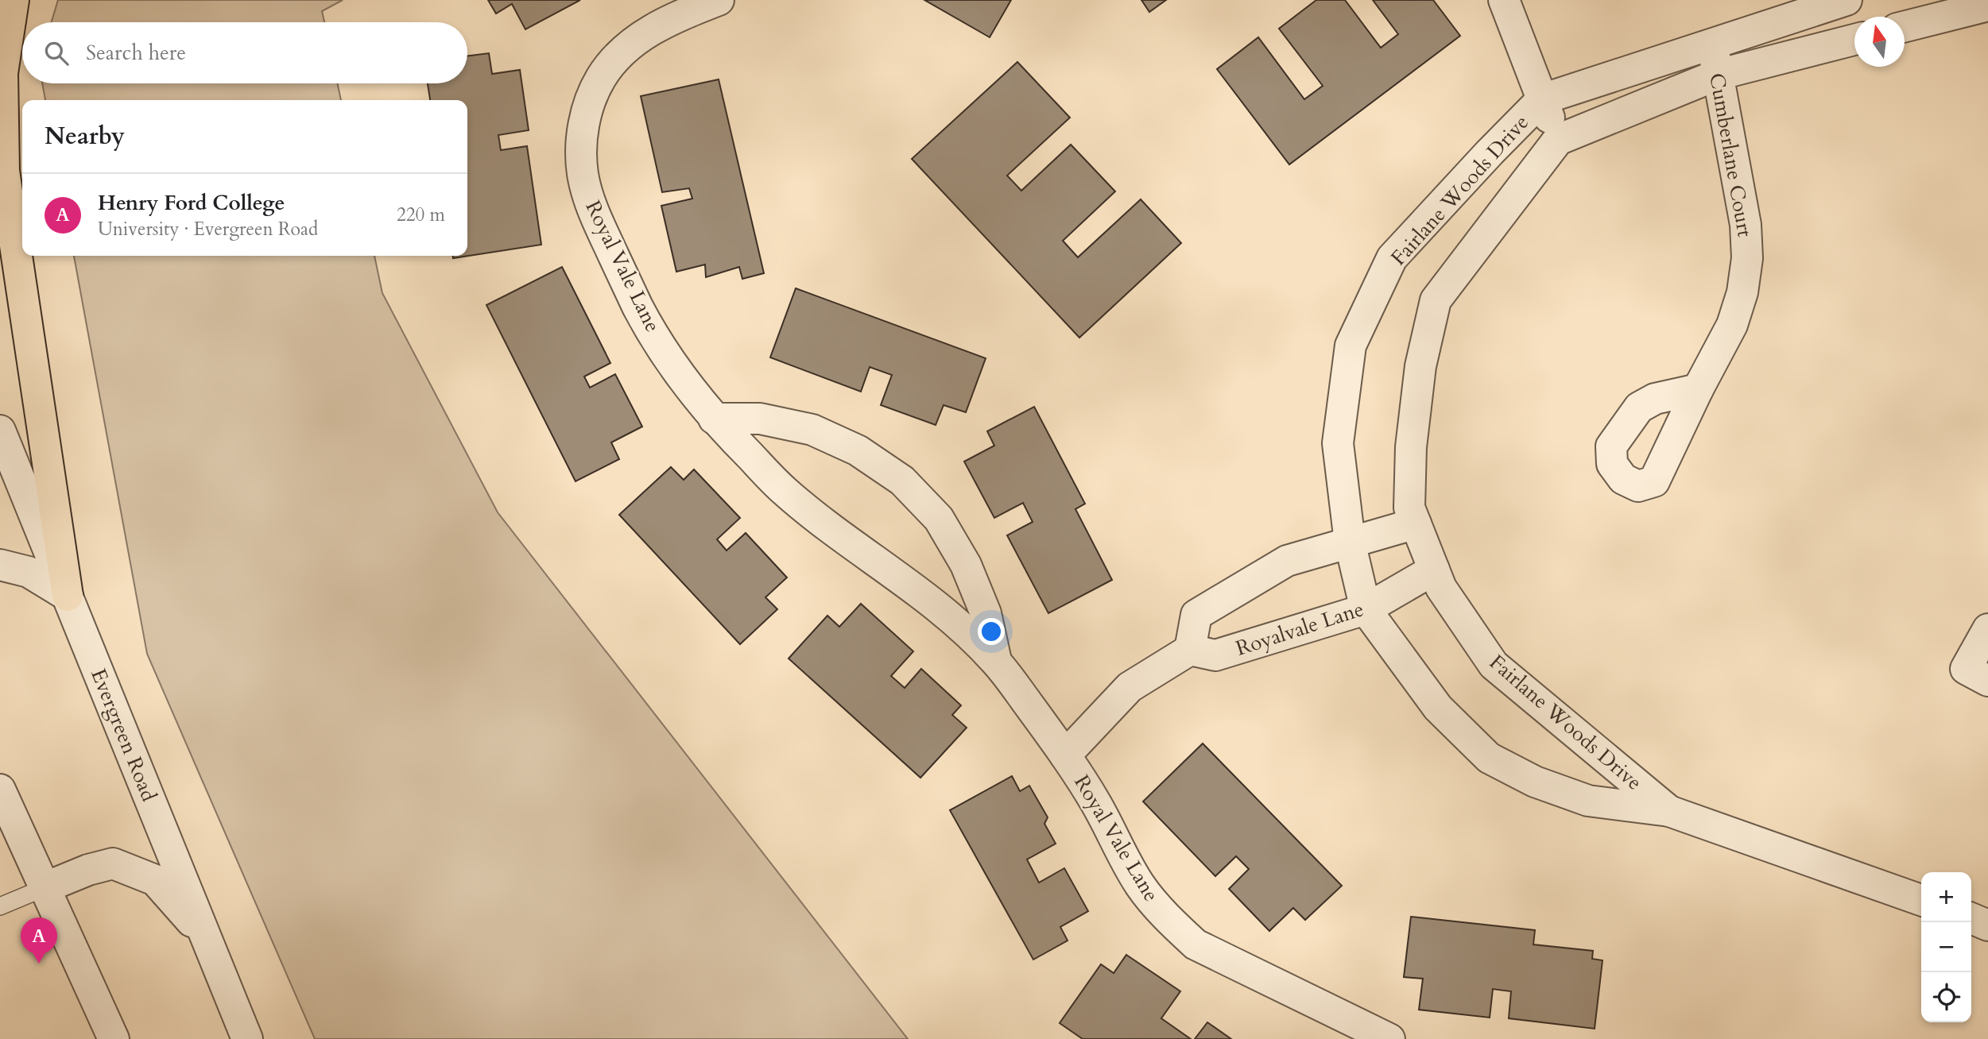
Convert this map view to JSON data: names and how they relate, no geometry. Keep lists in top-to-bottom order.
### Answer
{
  "streets": {
    "street": [
      "Cumberlane Court",
      "Fairlane Woods Drive",
      "Royal Vale Lane",
      "Royalvale Lane",
      "Evergreen Road"
    ]
  },
  "crossings": [
    ["Cumberlane Court", "Fairlane Woods Drive"],
    ["Fairlane Woods Drive", "Royalvale Lane"]
  ],
  "north": "top",
  "page": {
    "search": "Search here",
    "heading": "Nearby",
    "list": [
      {
        "mark": "A",
        "name": "Henry Ford College",
        "note": "University · Evergreen Road",
        "value": "220 m"
      }
    ],
    "map_buttons": ["+", "−"],
    "pins": "A"
  }
}
